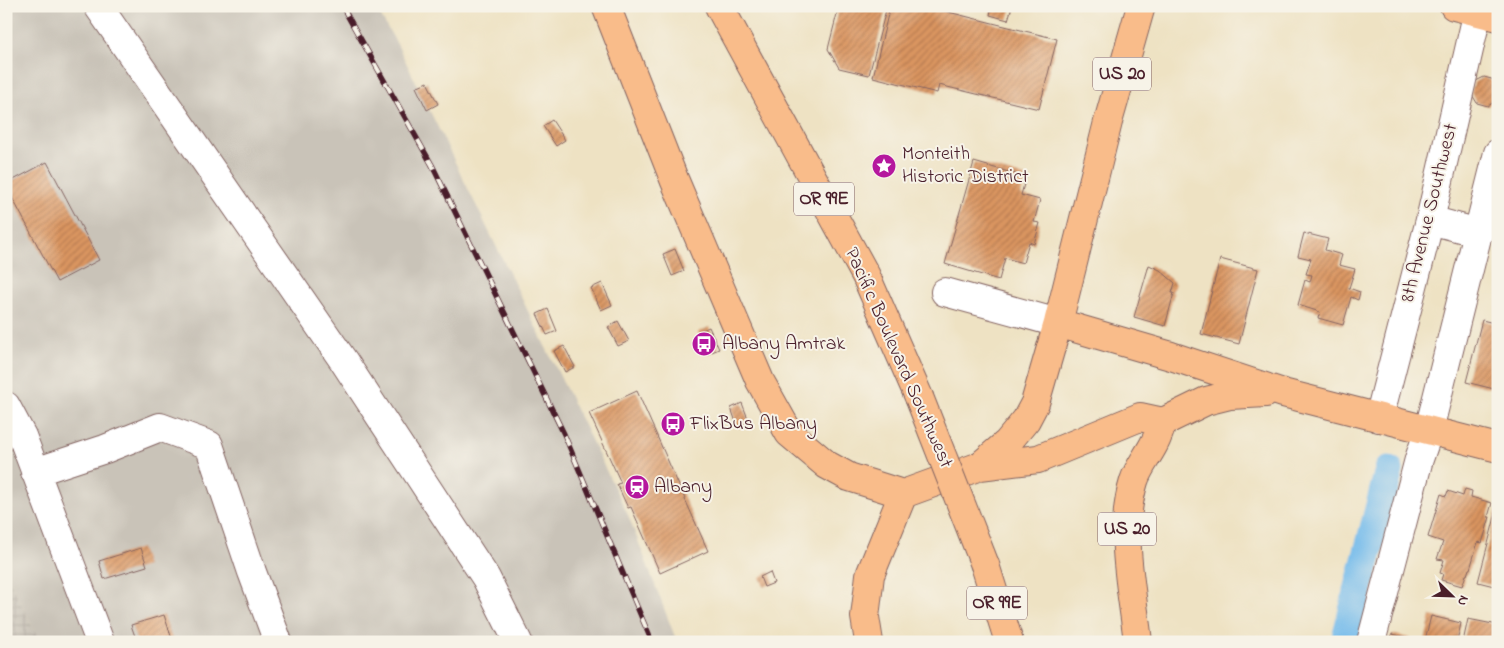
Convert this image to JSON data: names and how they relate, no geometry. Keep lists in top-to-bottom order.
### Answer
{
  "streets": {
    "highway": ["US 20", "OR 99E", "Pacific Boulevard Southwest"],
    "street": ["8th Avenue Southwest"]
  },
  "places": {
    "place": ["Monteith Historic District"],
    "bus stop": ["Albany Amtrak", "FlixBus Albany"],
    "station": ["Albany"]
  },
  "north": "bottom right"
}
